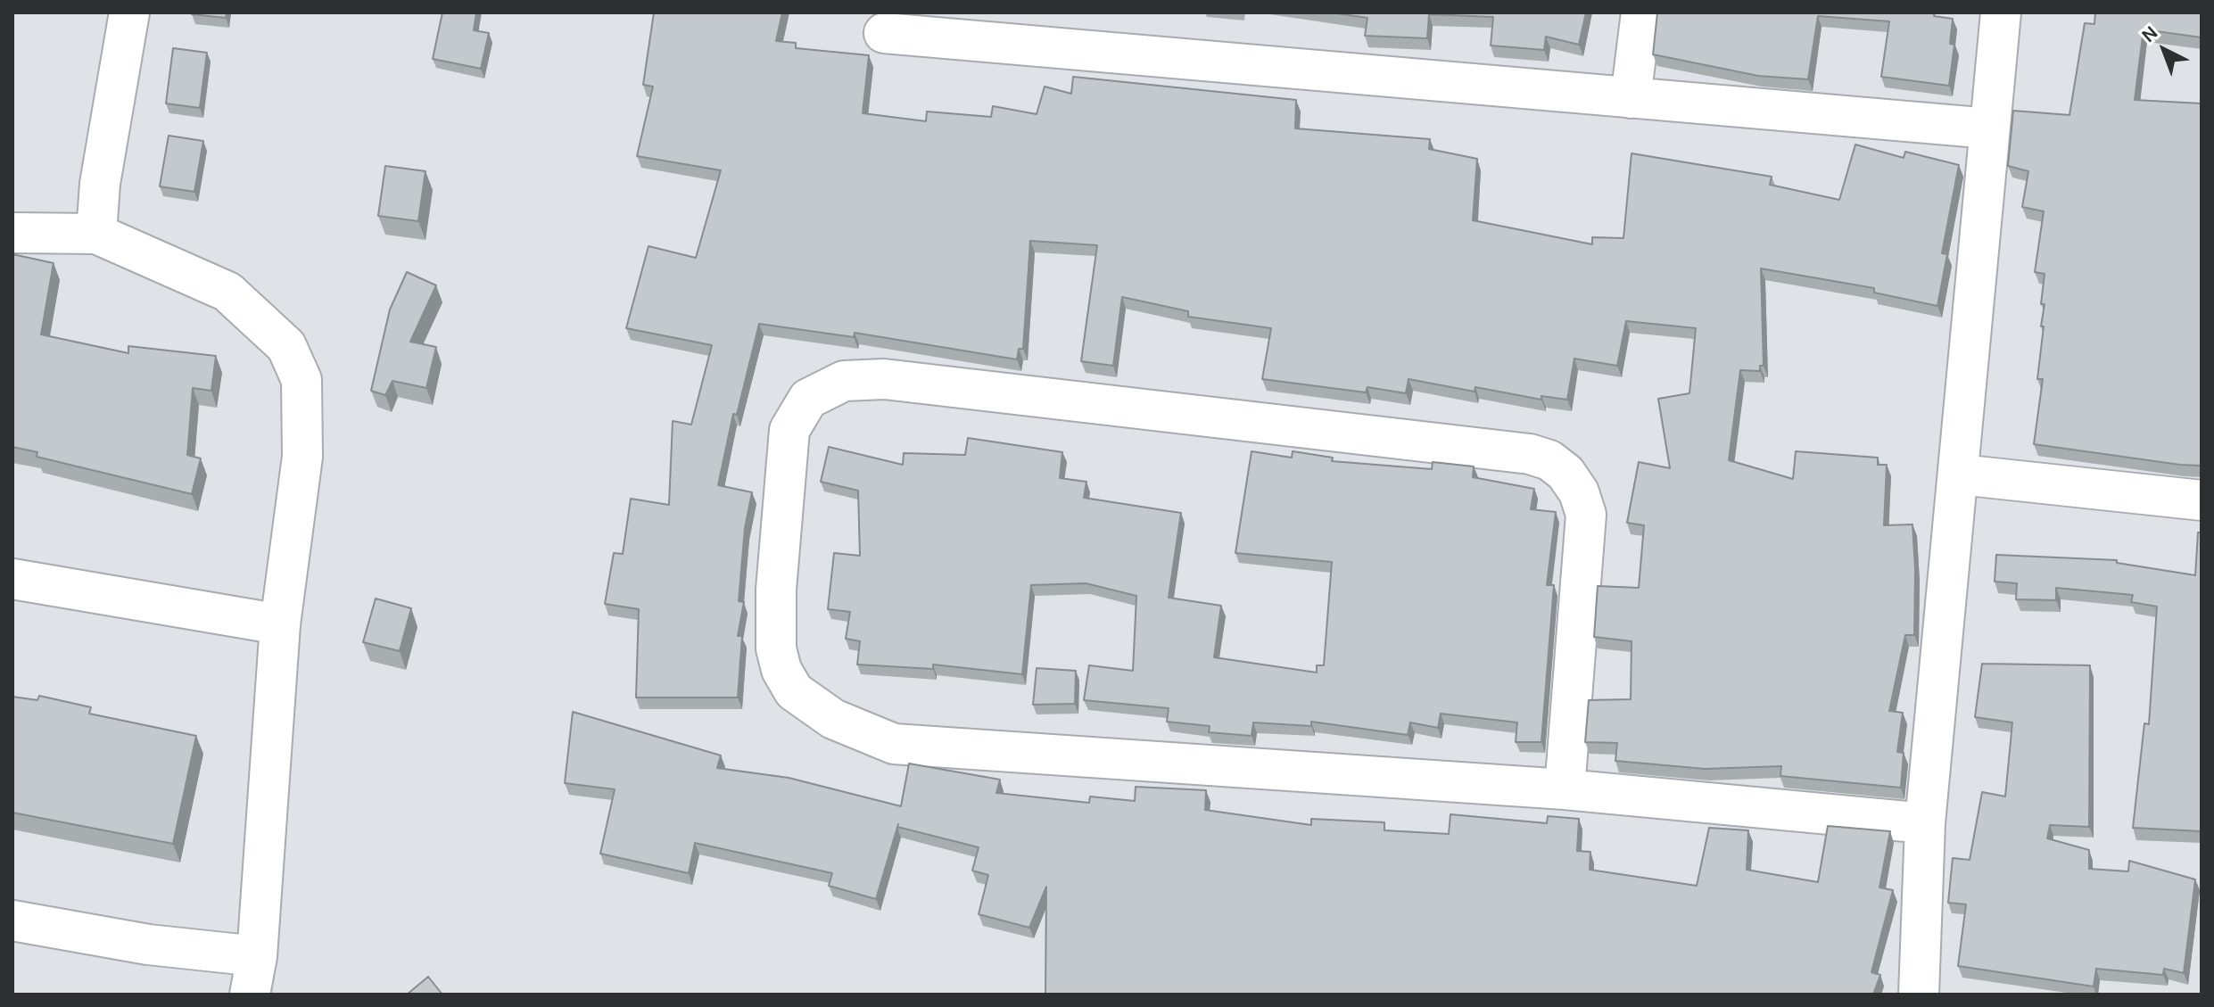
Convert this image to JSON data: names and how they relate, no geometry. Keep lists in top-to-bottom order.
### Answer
{
  "north": "top left"
}
